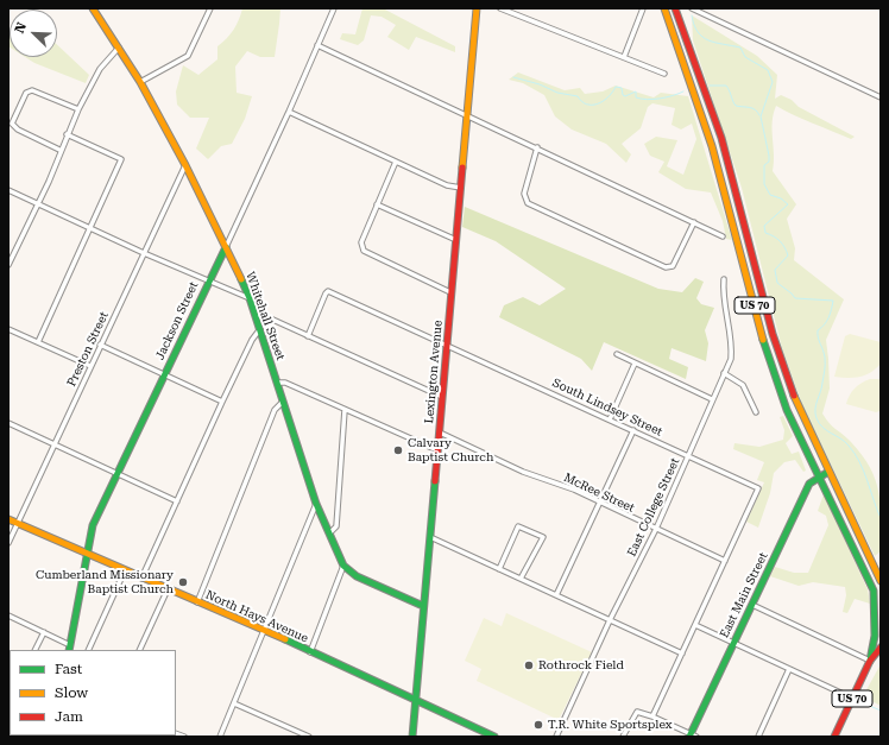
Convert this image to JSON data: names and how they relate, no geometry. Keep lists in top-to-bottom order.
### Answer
{
  "streets": {
    "main road": [
      "US 70",
      "Whitehall Street",
      "Jackson Street",
      "Lexington Avenue",
      "East Main Street",
      "North Hays Avenue"
    ],
    "street": [
      "Preston Street",
      "South Lindsey Street",
      "McRee Street",
      "East College Street"
    ]
  },
  "crossings": [
    ["US 70", "East Main Street"],
    ["Whitehall Street", "Jackson Street"],
    ["Whitehall Street", "Preston Street"],
    ["Whitehall Street", "Lexington Avenue"],
    ["Jackson Street", "North Hays Avenue"],
    ["Preston Street", "North Hays Avenue"],
    ["Lexington Avenue", "South Lindsey Street"],
    ["Lexington Avenue", "McRee Street"],
    ["Lexington Avenue", "North Hays Avenue"],
    ["South Lindsey Street", "McRee Street"],
    ["South Lindsey Street", "East College Street"],
    ["McRee Street", "East College Street"]
  ],
  "places": [
    "Calvary Baptist Church",
    "Cumberland Missionary Baptist Church",
    "Rothrock Field",
    "T.R. White Sportsplex"
  ],
  "legend": ["Fast", "Slow", "Jam"],
  "north": "top left"
}
